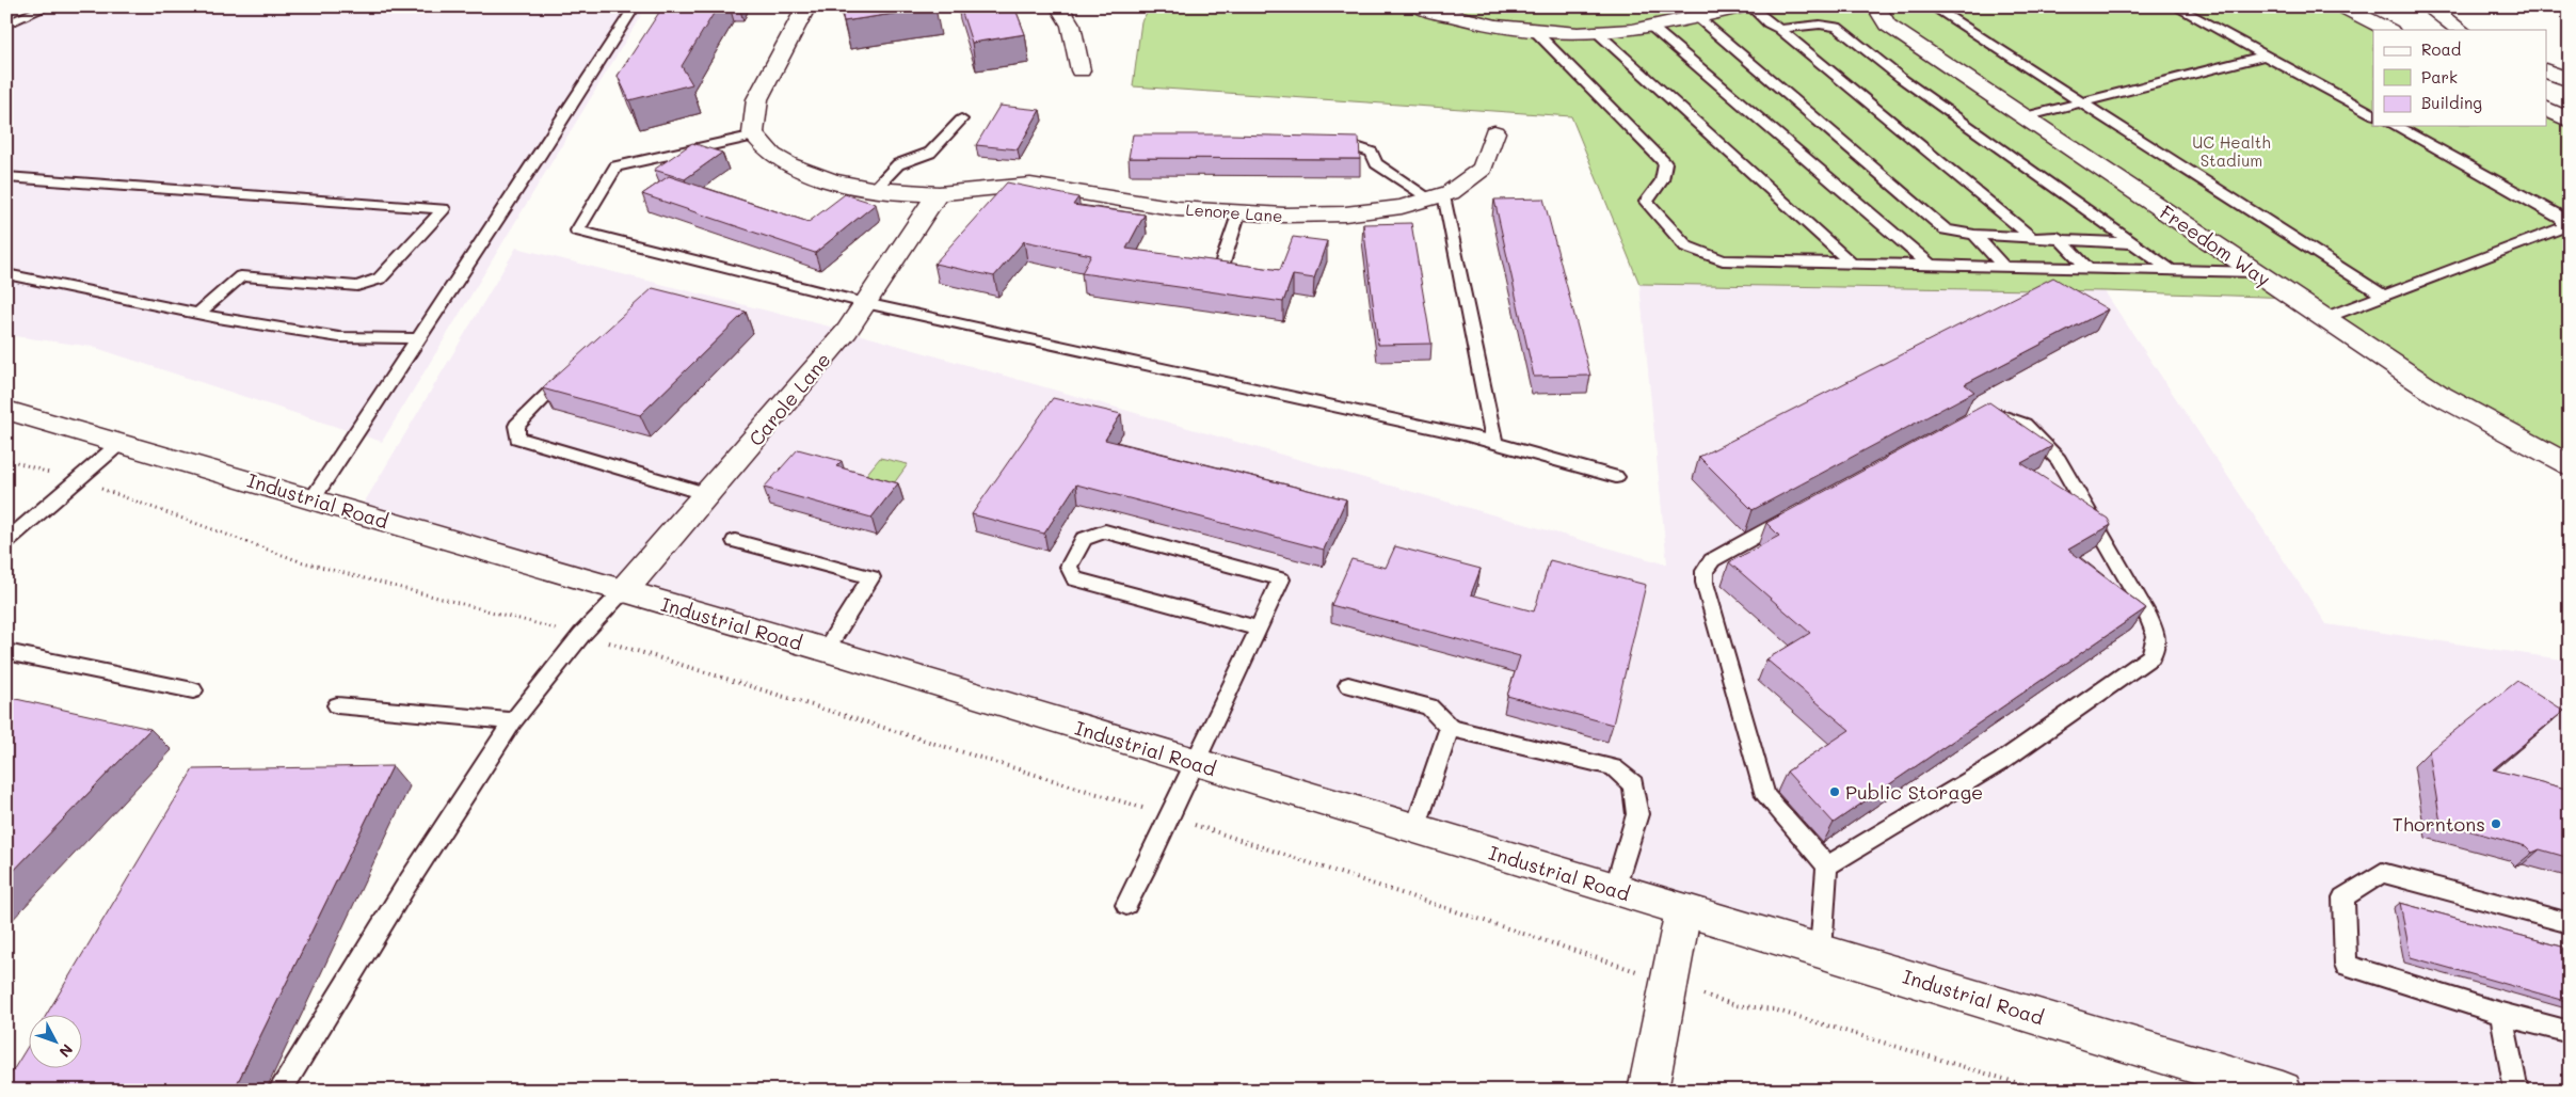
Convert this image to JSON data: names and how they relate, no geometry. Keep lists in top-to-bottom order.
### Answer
{
  "streets": {
    "main road": [
      "Lenore Lane",
      "Freedom Way",
      "Carole Lane",
      "Industrial Road"
    ]
  },
  "crossings": [
    ["Lenore Lane", "Carole Lane"],
    ["Carole Lane", "Industrial Road"]
  ],
  "parks": ["UC Health Stadium"],
  "places": ["Public Storage", "Thorntons"],
  "legend": ["Road", "Park", "Building"],
  "north": "bottom right"
}
